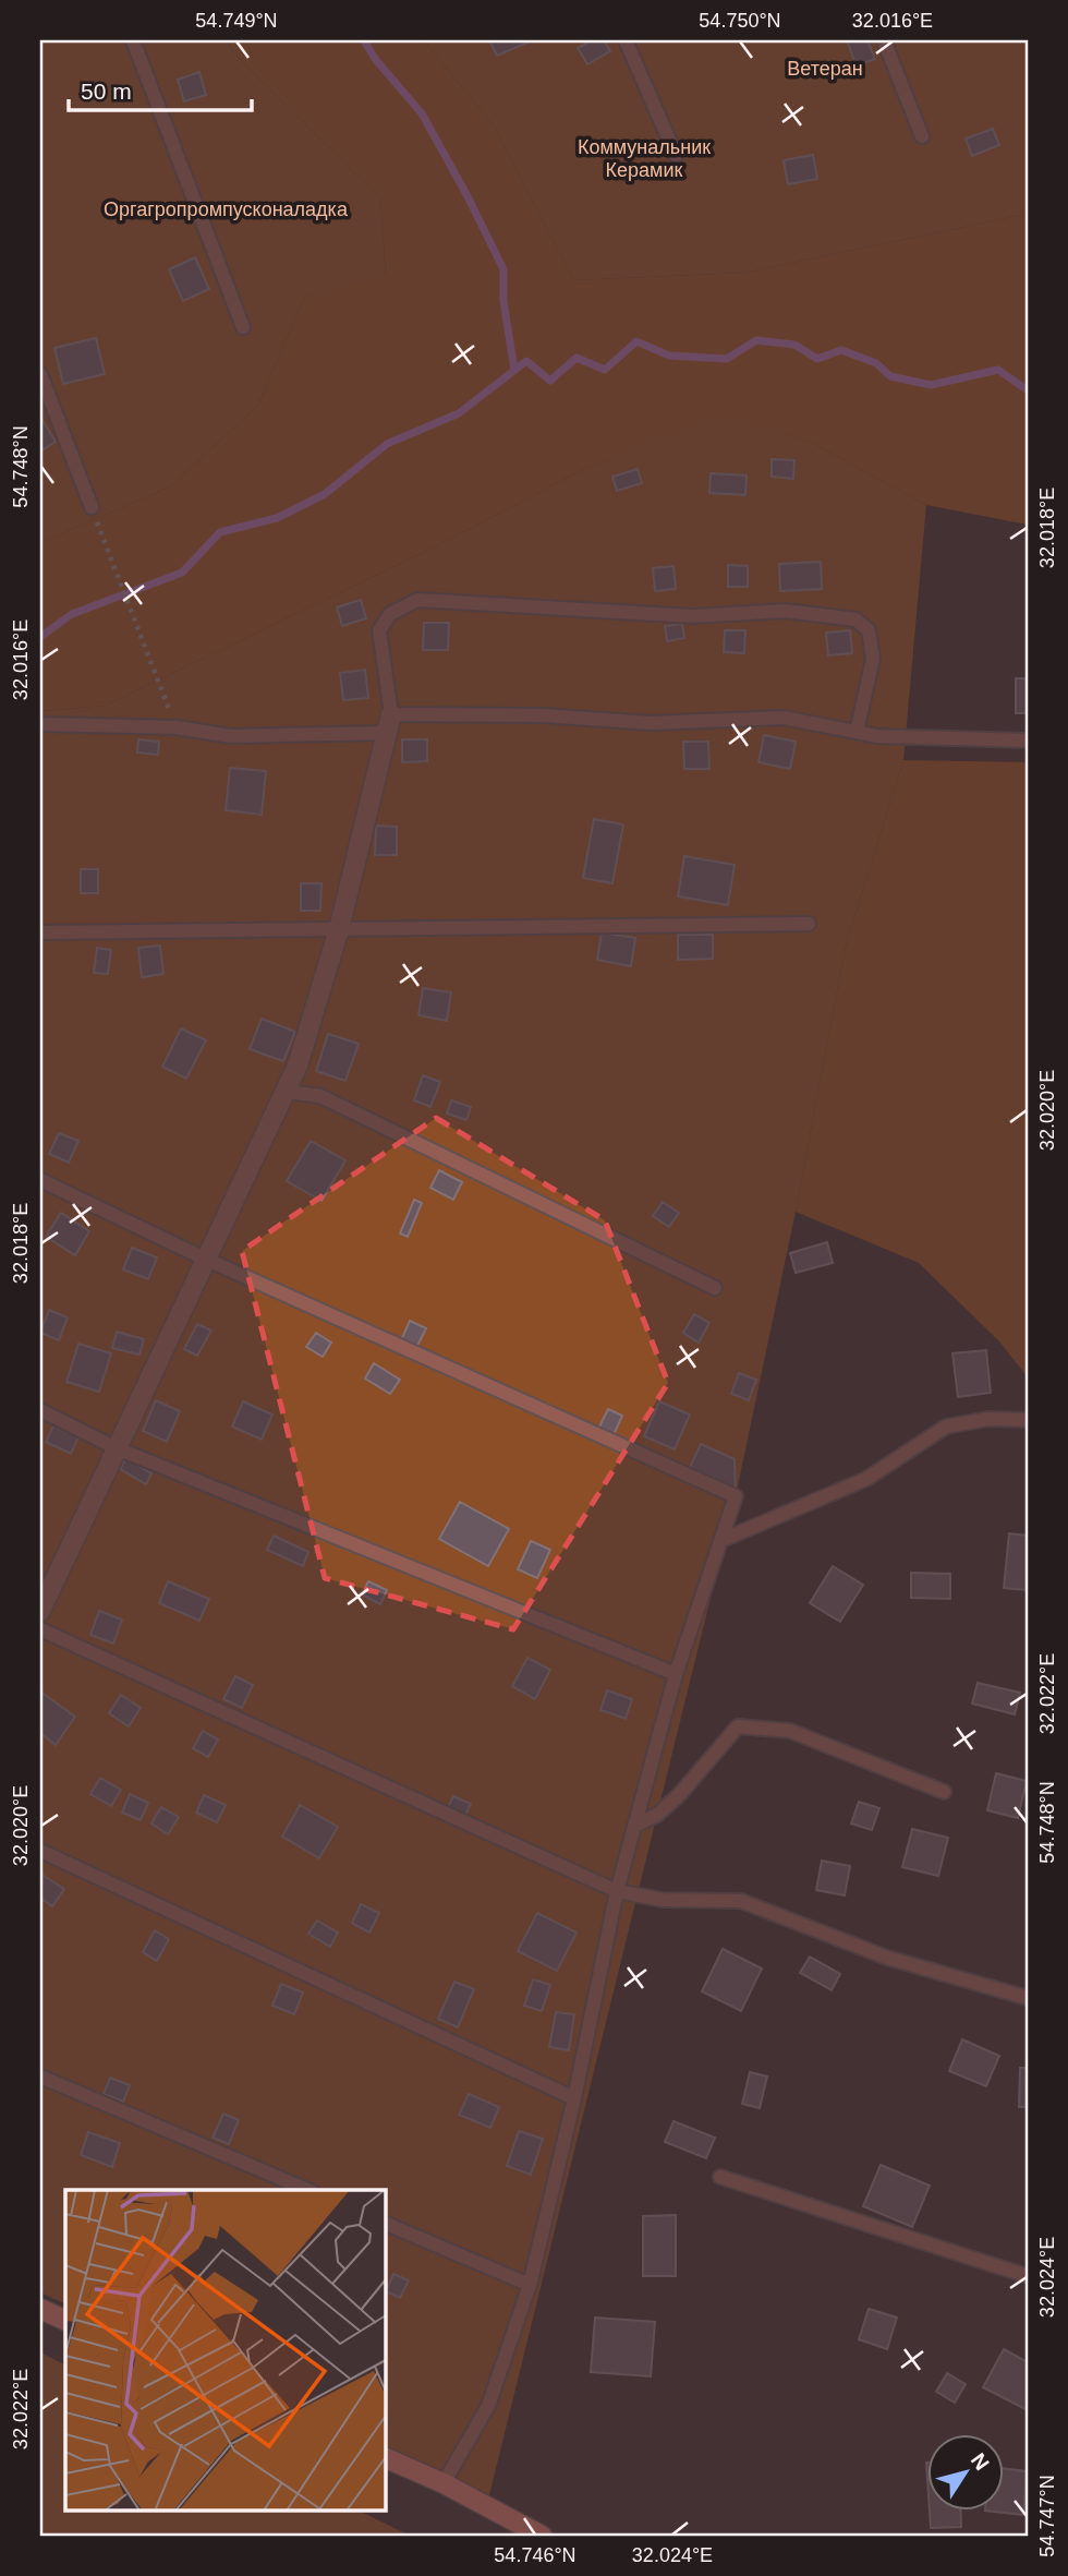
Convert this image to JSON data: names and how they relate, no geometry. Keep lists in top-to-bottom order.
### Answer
{
  "parks": ["Ветеран", "Коммунальник Керамик", "Оргагропромпусконаладка"],
  "scale_bar": "50 m",
  "north": "top right",
  "coordinates": [
    "54.749°N",
    "54.750°N",
    "32.016°E",
    "54.748°N",
    "32.018°E",
    "32.020°E",
    "32.022°E",
    "32.024°E",
    "54.747°N",
    "54.746°N"
  ]
}
